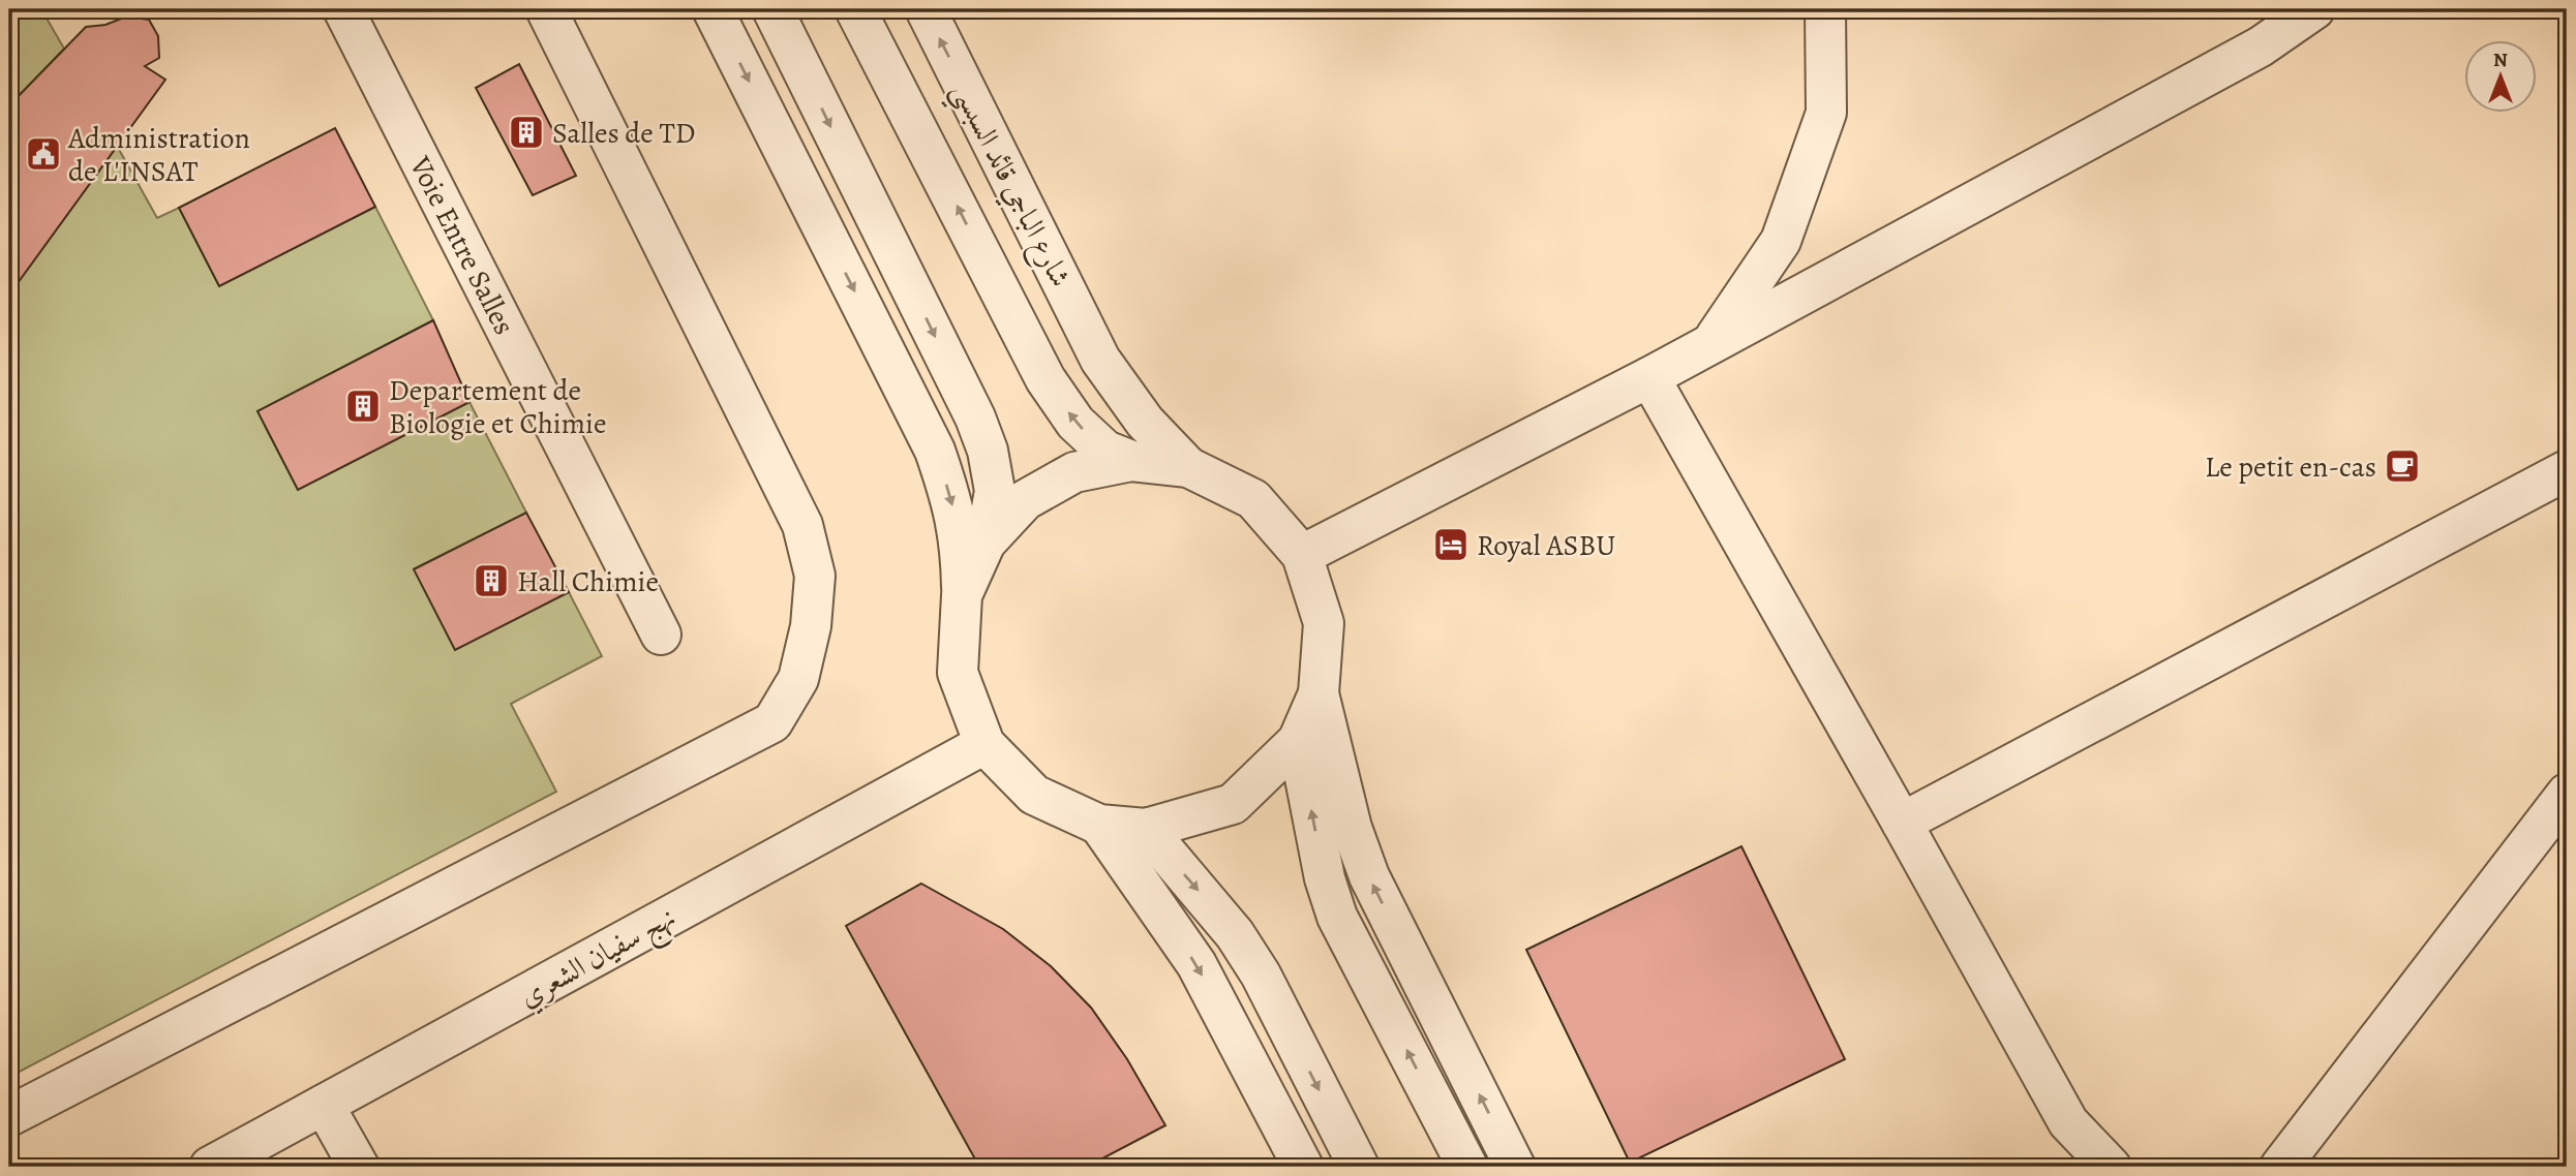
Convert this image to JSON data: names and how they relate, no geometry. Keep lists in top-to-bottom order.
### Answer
{
  "streets": {
    "street": ["شارع الباجي قائد السبسي", "Voie Entre Salles", "نهج سفيان الشعري"]
  },
  "places": {
    "building": ["Salles de TD", "Departement de Biologie et Chimie", "Hall Chimie"],
    "public building": ["Administration de L'INSAT"],
    "cafe": ["Le petit en-cas"],
    "hotel": ["Royal ASBU"]
  },
  "north": "top"
}
